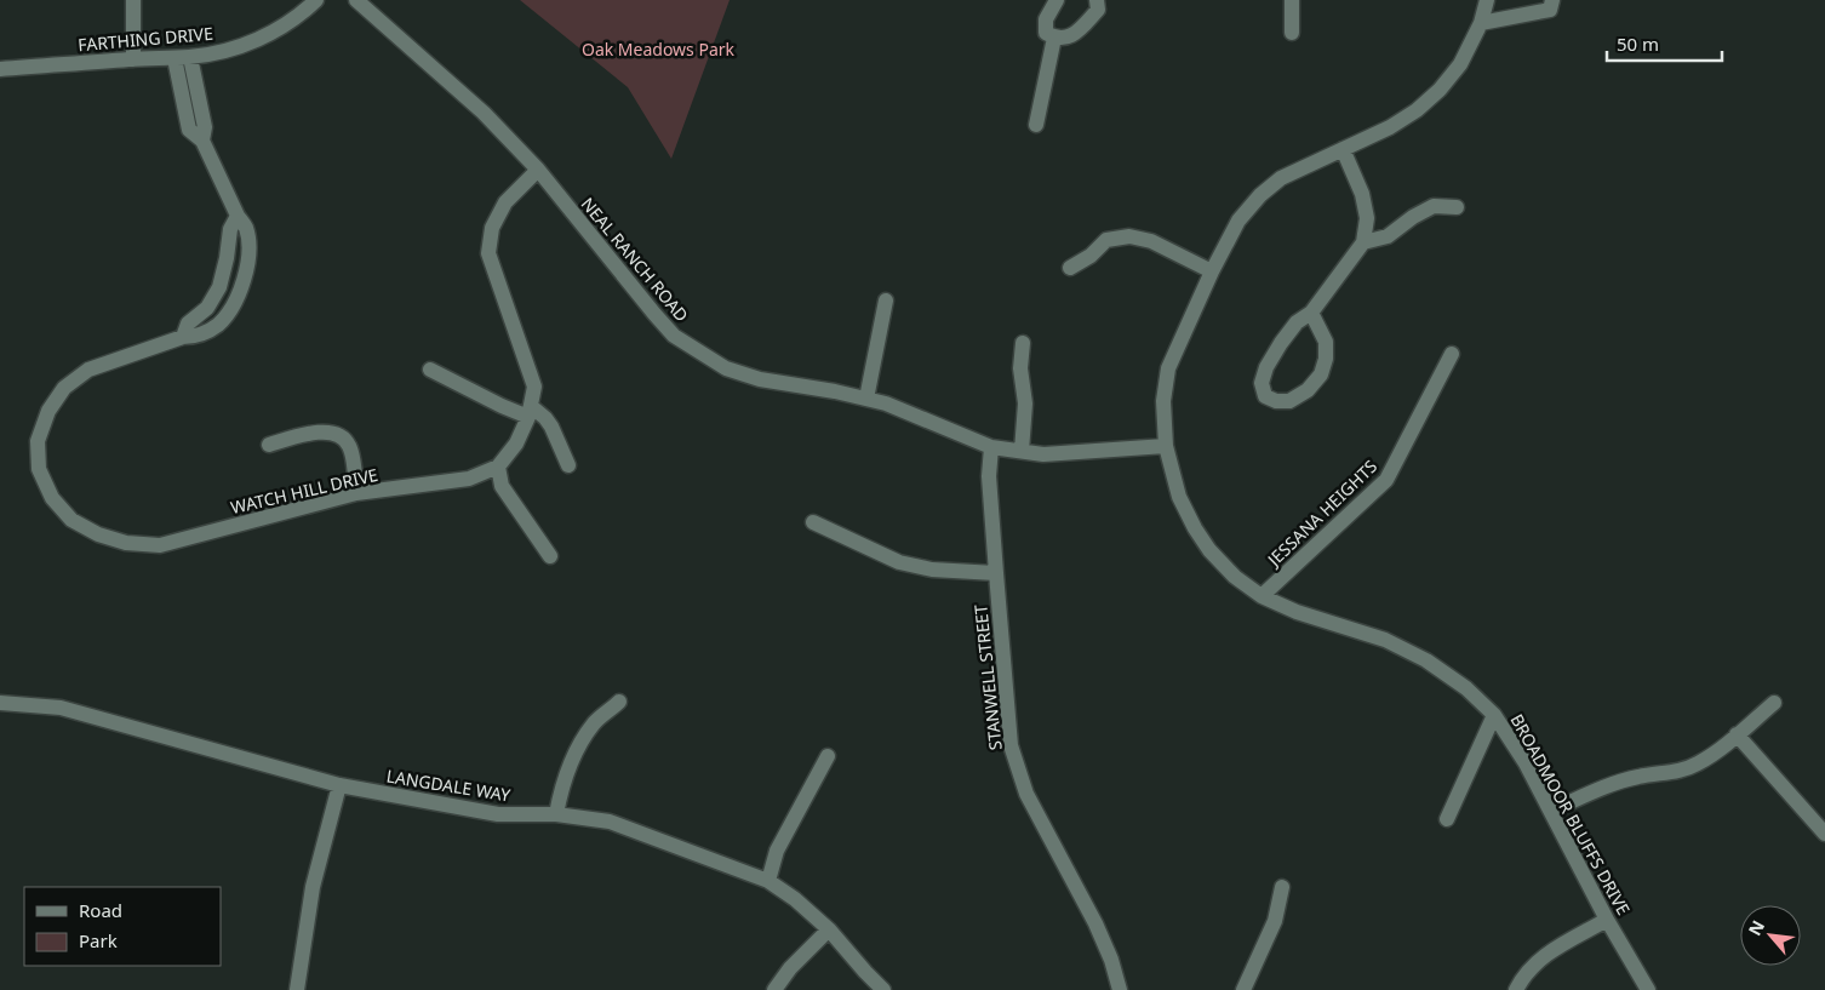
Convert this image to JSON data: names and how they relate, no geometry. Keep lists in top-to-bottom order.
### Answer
{
  "streets": {
    "street": [
      "FARTHING DRIVE",
      "NEAL RANCH ROAD",
      "WATCH HILL DRIVE",
      "JESSANA HEIGHTS",
      "STANWELL STREET",
      "LANGDALE WAY",
      "BROADMOOR BLUFFS DRIVE"
    ]
  },
  "crossings": [
    ["FARTHING DRIVE", "WATCH HILL DRIVE"],
    ["NEAL RANCH ROAD", "WATCH HILL DRIVE"],
    ["NEAL RANCH ROAD", "STANWELL STREET"],
    ["NEAL RANCH ROAD", "BROADMOOR BLUFFS DRIVE"],
    ["JESSANA HEIGHTS", "BROADMOOR BLUFFS DRIVE"]
  ],
  "parks": ["Oak Meadows Park"],
  "legend": ["Road", "Park"],
  "scale_bar": "50 m",
  "north": "top left"
}
